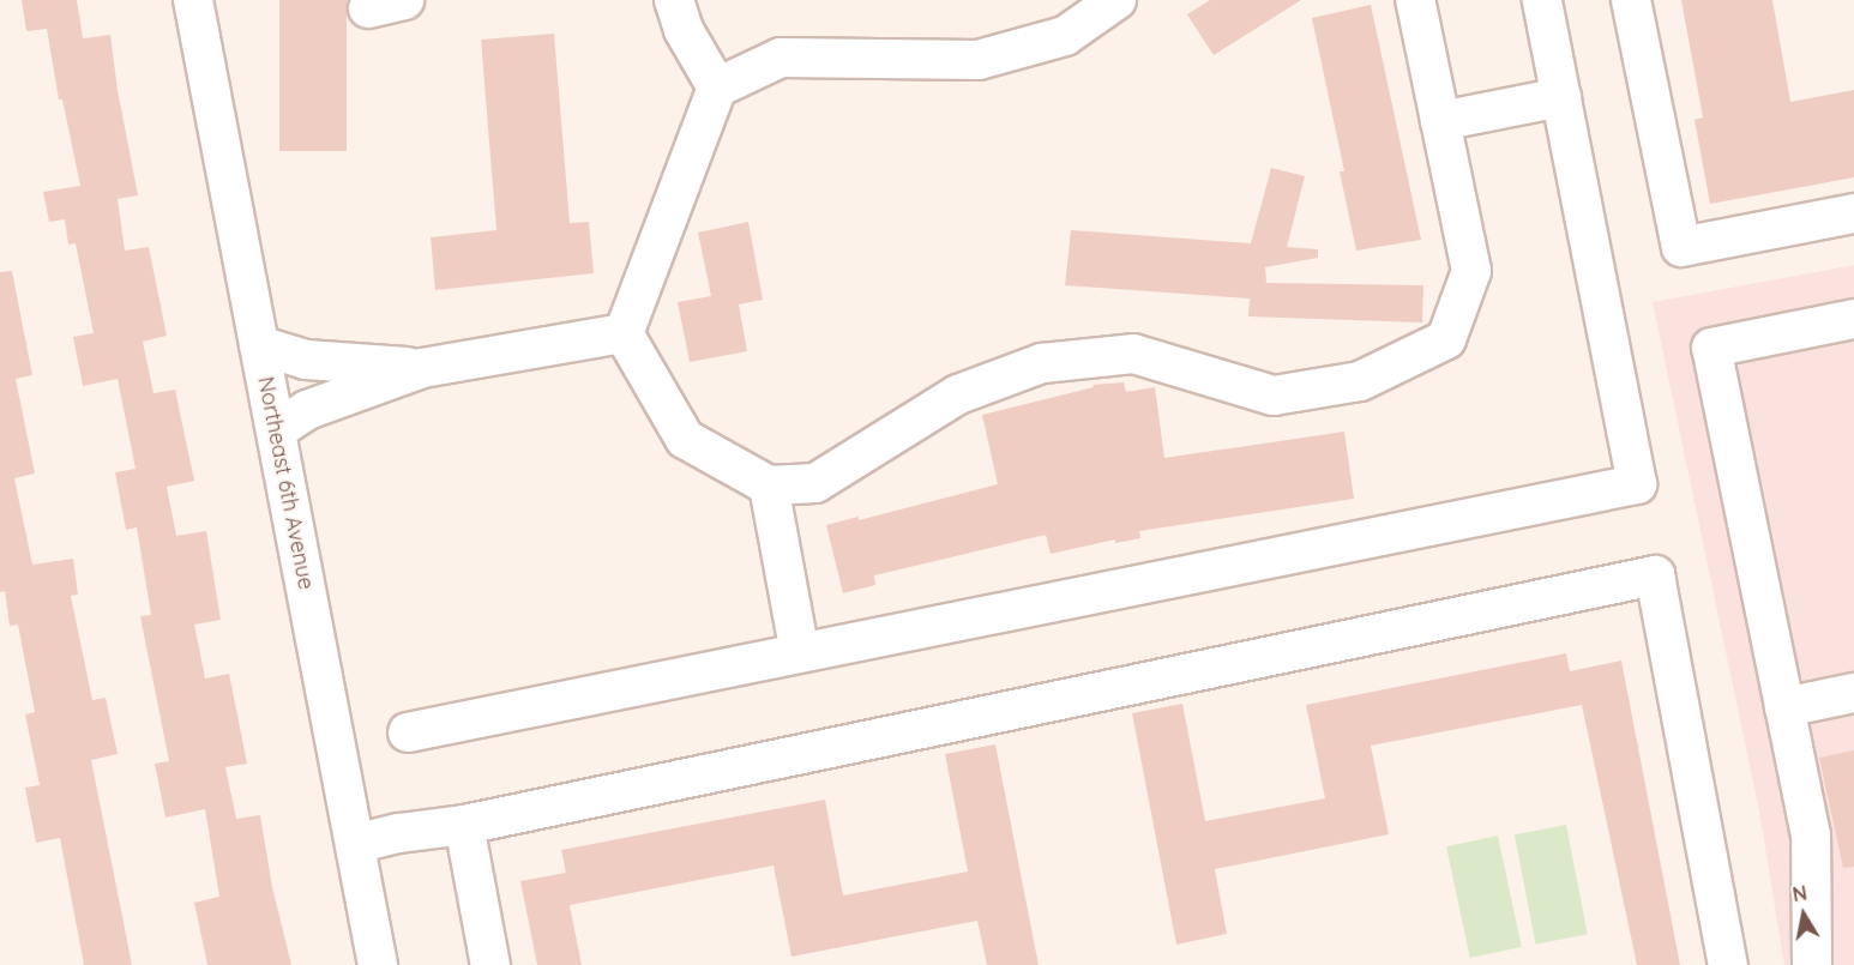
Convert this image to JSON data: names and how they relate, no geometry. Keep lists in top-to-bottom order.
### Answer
{
  "streets": {
    "street": ["Northeast 6th Avenue"]
  },
  "north": "top"
}
